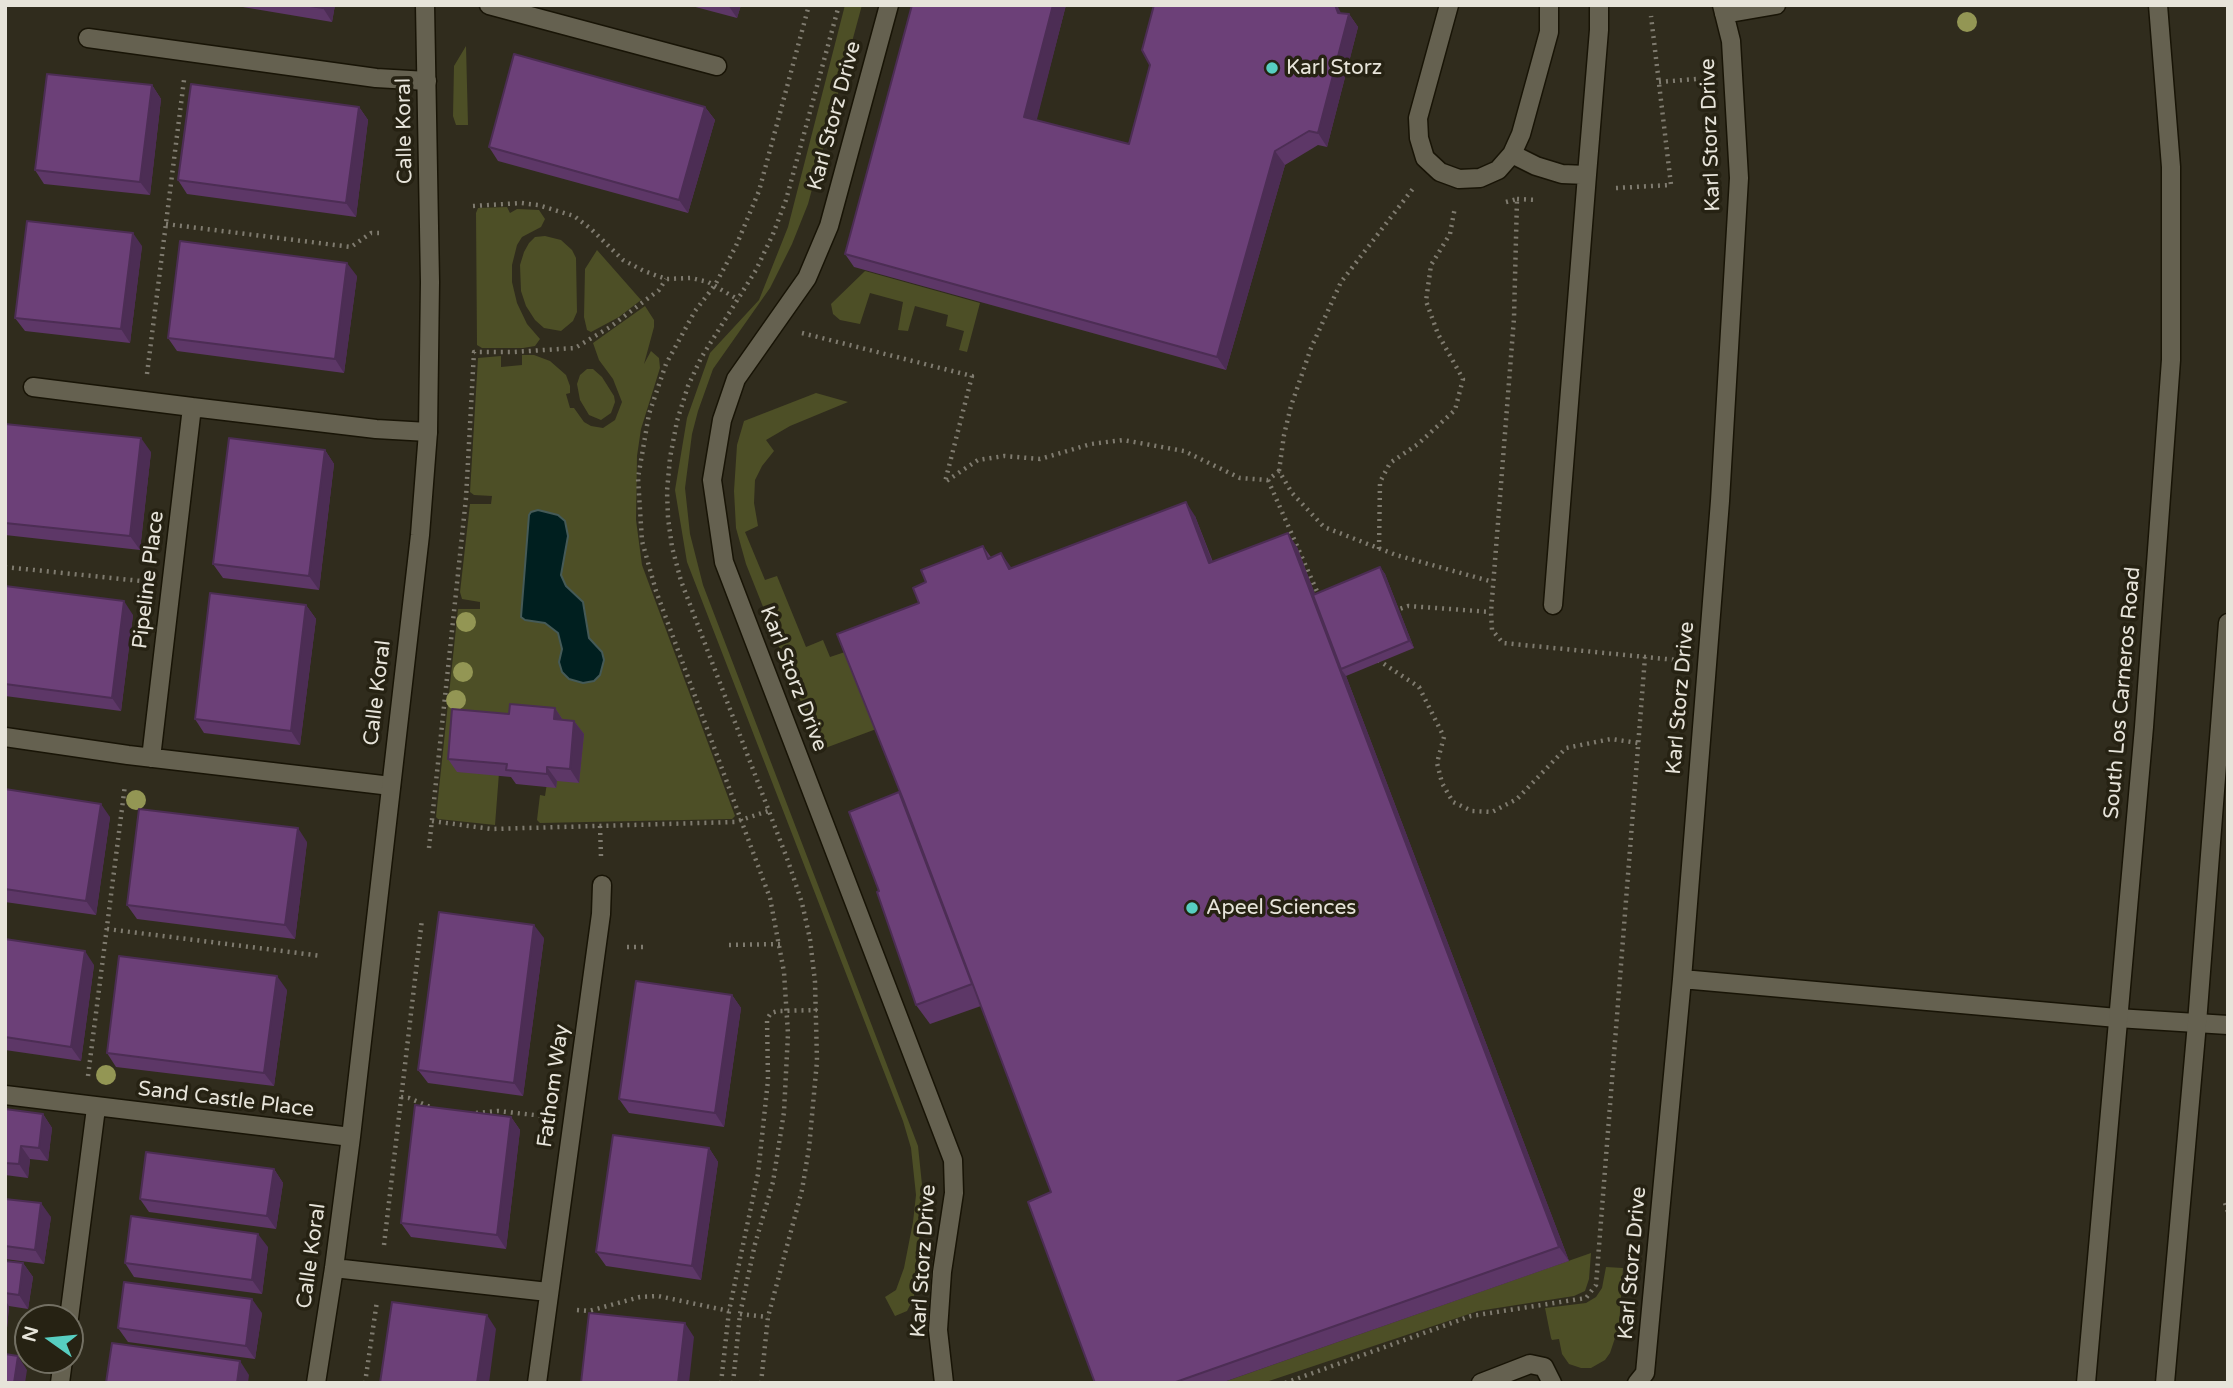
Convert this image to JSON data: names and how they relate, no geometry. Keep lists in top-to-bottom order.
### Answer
{
  "streets": {
    "street": [
      "Karl Storz Drive",
      "Calle Koral",
      "Pipeline Place",
      "South Los Carneros Road",
      "Fathom Way",
      "Sand Castle Place"
    ]
  },
  "crossings": [
    ["Calle Koral", "Sand Castle Place"]
  ],
  "places": ["Karl Storz", "Apeel Sciences"],
  "north": "left"
}
